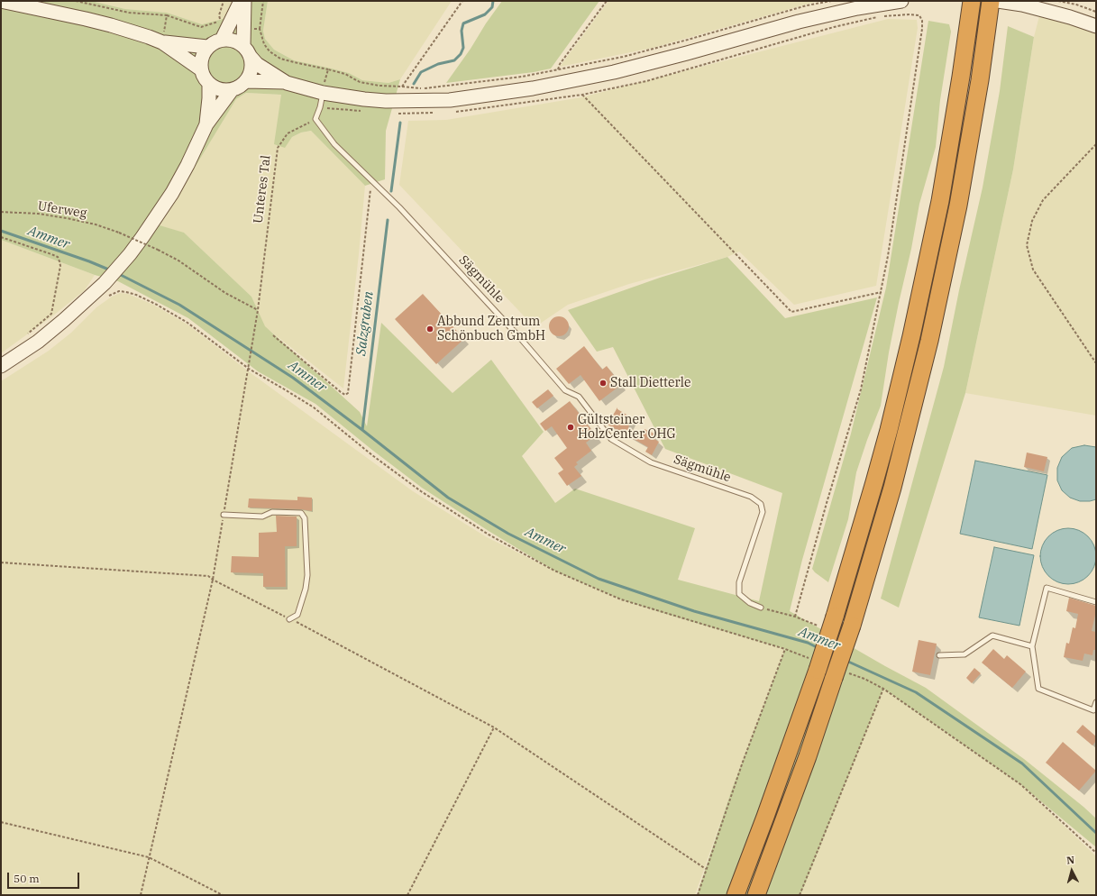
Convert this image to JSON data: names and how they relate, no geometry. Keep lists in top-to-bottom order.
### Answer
{
  "streets": {
    "lane": ["Sägmühle"],
    "path": ["Unteres Tal", "Uferweg"]
  },
  "crossings": [
    ["Unteres Tal", "Uferweg"],
    ["Unteres Tal", "Sägmühle"]
  ],
  "water": ["Ammer", "Salzgraben"],
  "places": ["Abbund Zentrum Schönbuch GmbH", "Stall Dietterle", "Gültsteiner HolzCenter OHG"],
  "scale_bar": "50 m",
  "north": "top"
}
